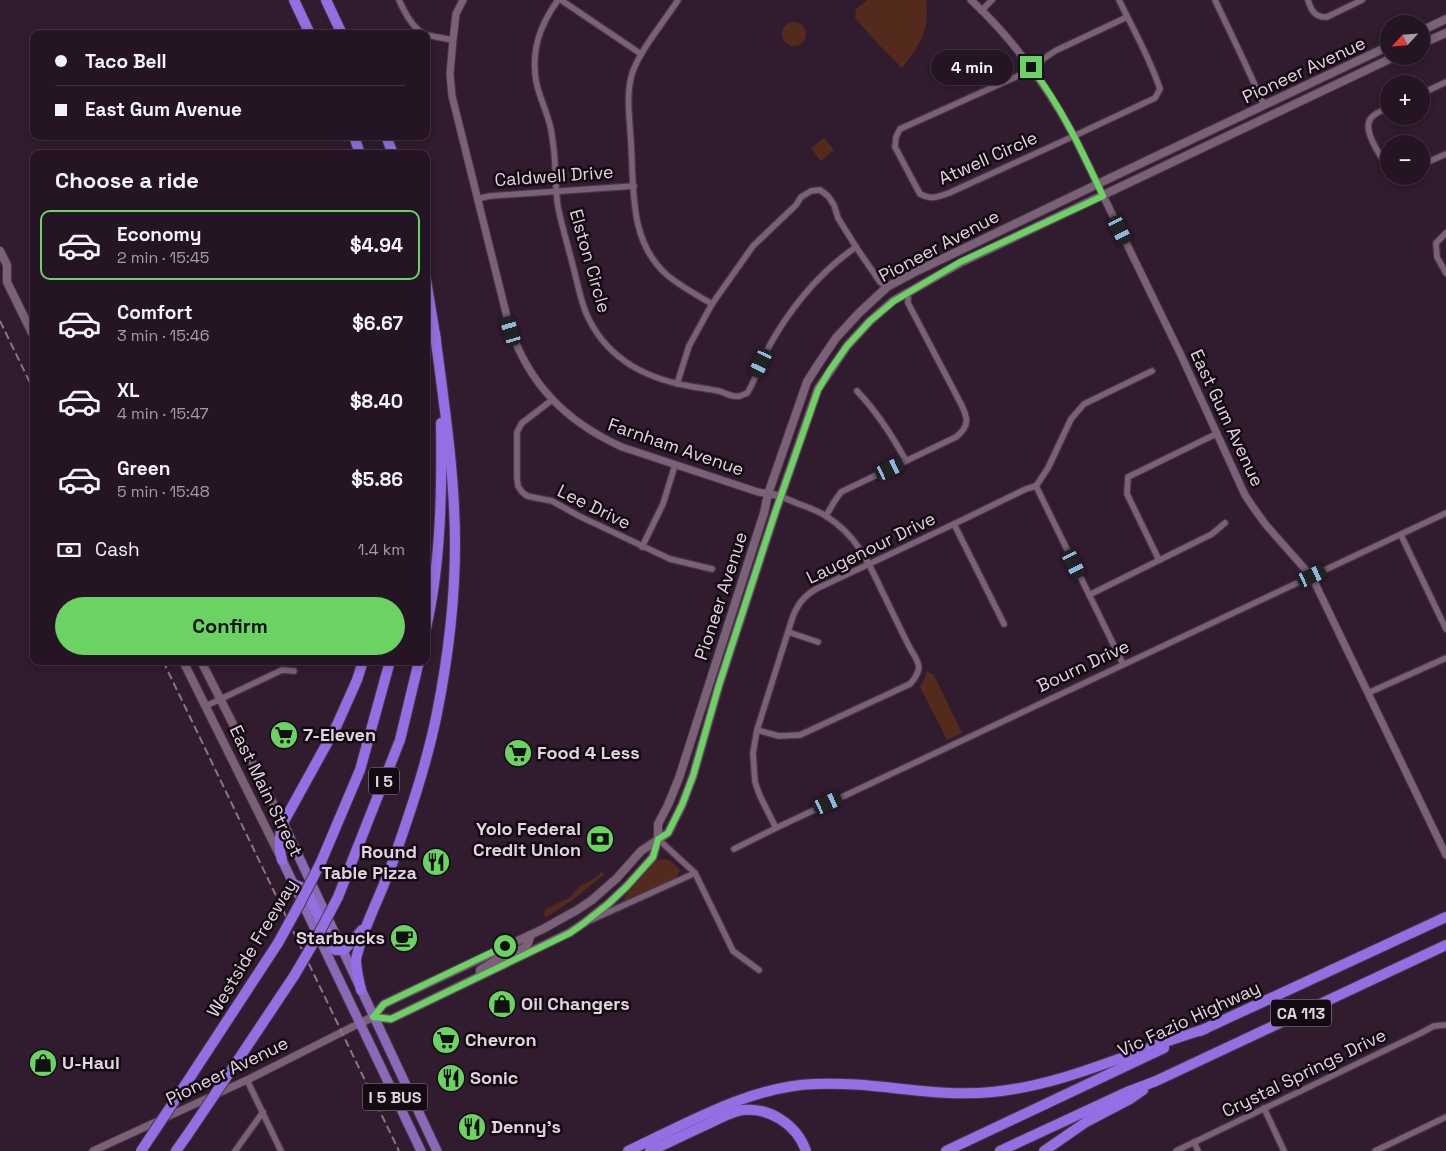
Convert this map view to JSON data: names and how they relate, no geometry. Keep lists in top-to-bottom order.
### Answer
{
  "streets": {
    "highway": [
      "I 5",
      "Westside Freeway",
      "CA 113",
      "Vic Fazio Highway"
    ],
    "main road": ["Pioneer Avenue", "East Main Street", "I 5 BUS"],
    "street": [
      "Atwell Circle",
      "Caldwell Drive",
      "Elston Circle",
      "East Gum Avenue",
      "Farnham Avenue",
      "Lee Drive",
      "Laugenour Drive",
      "Bourn Drive",
      "Crystal Springs Drive"
    ]
  },
  "crossings": [
    ["Pioneer Avenue", "East Gum Avenue"],
    ["Pioneer Avenue", "Farnham Avenue"],
    ["Pioneer Avenue", "East Main Street"],
    ["Atwell Circle", "East Gum Avenue"],
    ["Caldwell Drive", "Elston Circle"],
    ["Caldwell Drive", "Farnham Avenue"],
    ["East Gum Avenue", "Bourn Drive"],
    ["Farnham Avenue", "Lee Drive"],
    ["Farnham Avenue", "Laugenour Drive"],
    ["Laugenour Drive", "Bourn Drive"]
  ],
  "places": {
    "supermarket": ["7-Eleven", "Food 4 Less", "Chevron"],
    "bank": ["Yolo Federal Credit Union"],
    "restaurant": ["Round Table Pizza", "Sonic", "Denny's"],
    "cafe": ["Starbucks"],
    "shop": ["Oil Changers", "U-Haul"]
  },
  "north": "bottom left",
  "page": {
    "map_buttons": ["+", "−"],
    "banner": ["Taco Bell", "East Gum Avenue"],
    "bubble": "4 min",
    "heading": "Choose a ride",
    "list": [
      {
        "name": "Economy",
        "note": "2 min · 15:45",
        "value": "$4.94"
      },
      {
        "name": "Comfort",
        "note": "3 min · 15:46",
        "value": "$6.67"
      },
      {
        "name": "XL",
        "note": "4 min · 15:47",
        "value": "$8.40"
      },
      {
        "name": "Green",
        "note": "5 min · 15:48",
        "value": "$5.86"
      }
    ],
    "pay": ["Cash", "1.4 km"],
    "buttons": "Confirm"
  }
}
